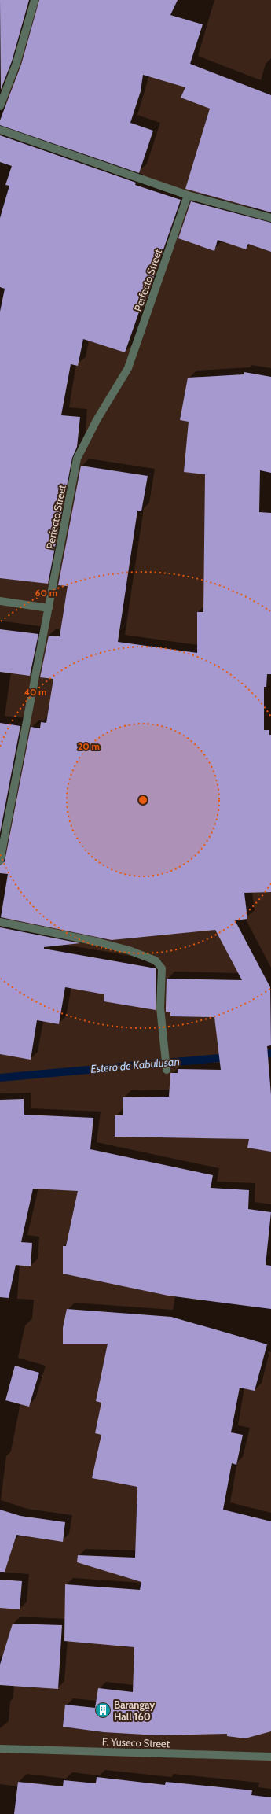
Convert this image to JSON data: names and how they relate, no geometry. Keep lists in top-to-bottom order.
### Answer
{
  "streets": {
    "street": ["Perfecto Street", "F. Yuseco Street"]
  },
  "water": ["Estero de Kabulusan"],
  "places": {
    "building": ["Barangay Hall 160"]
  },
  "rings": ["60 m", "40 m", "20 m"]
}
